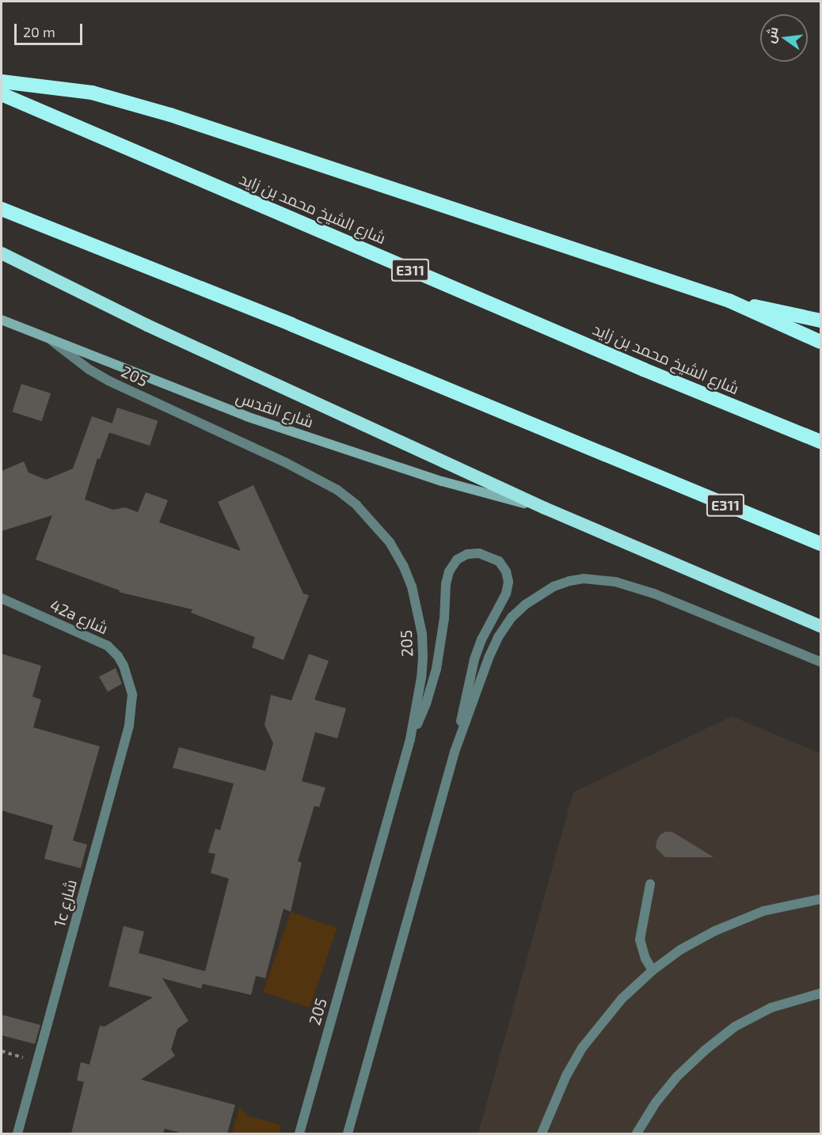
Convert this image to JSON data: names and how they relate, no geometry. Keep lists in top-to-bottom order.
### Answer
{
  "streets": {
    "highway": ["شارع الشيخ محمد بن زايد", "E311"],
    "main road": ["شارع القدس"],
    "street": ["205", "42a شارع", "1c شارع"]
  },
  "crossings": [
    ["205", "شارع القدس"],
    ["42a شارع", "1c شارع"]
  ],
  "scale_bar": "20 m",
  "north": "left"
}
